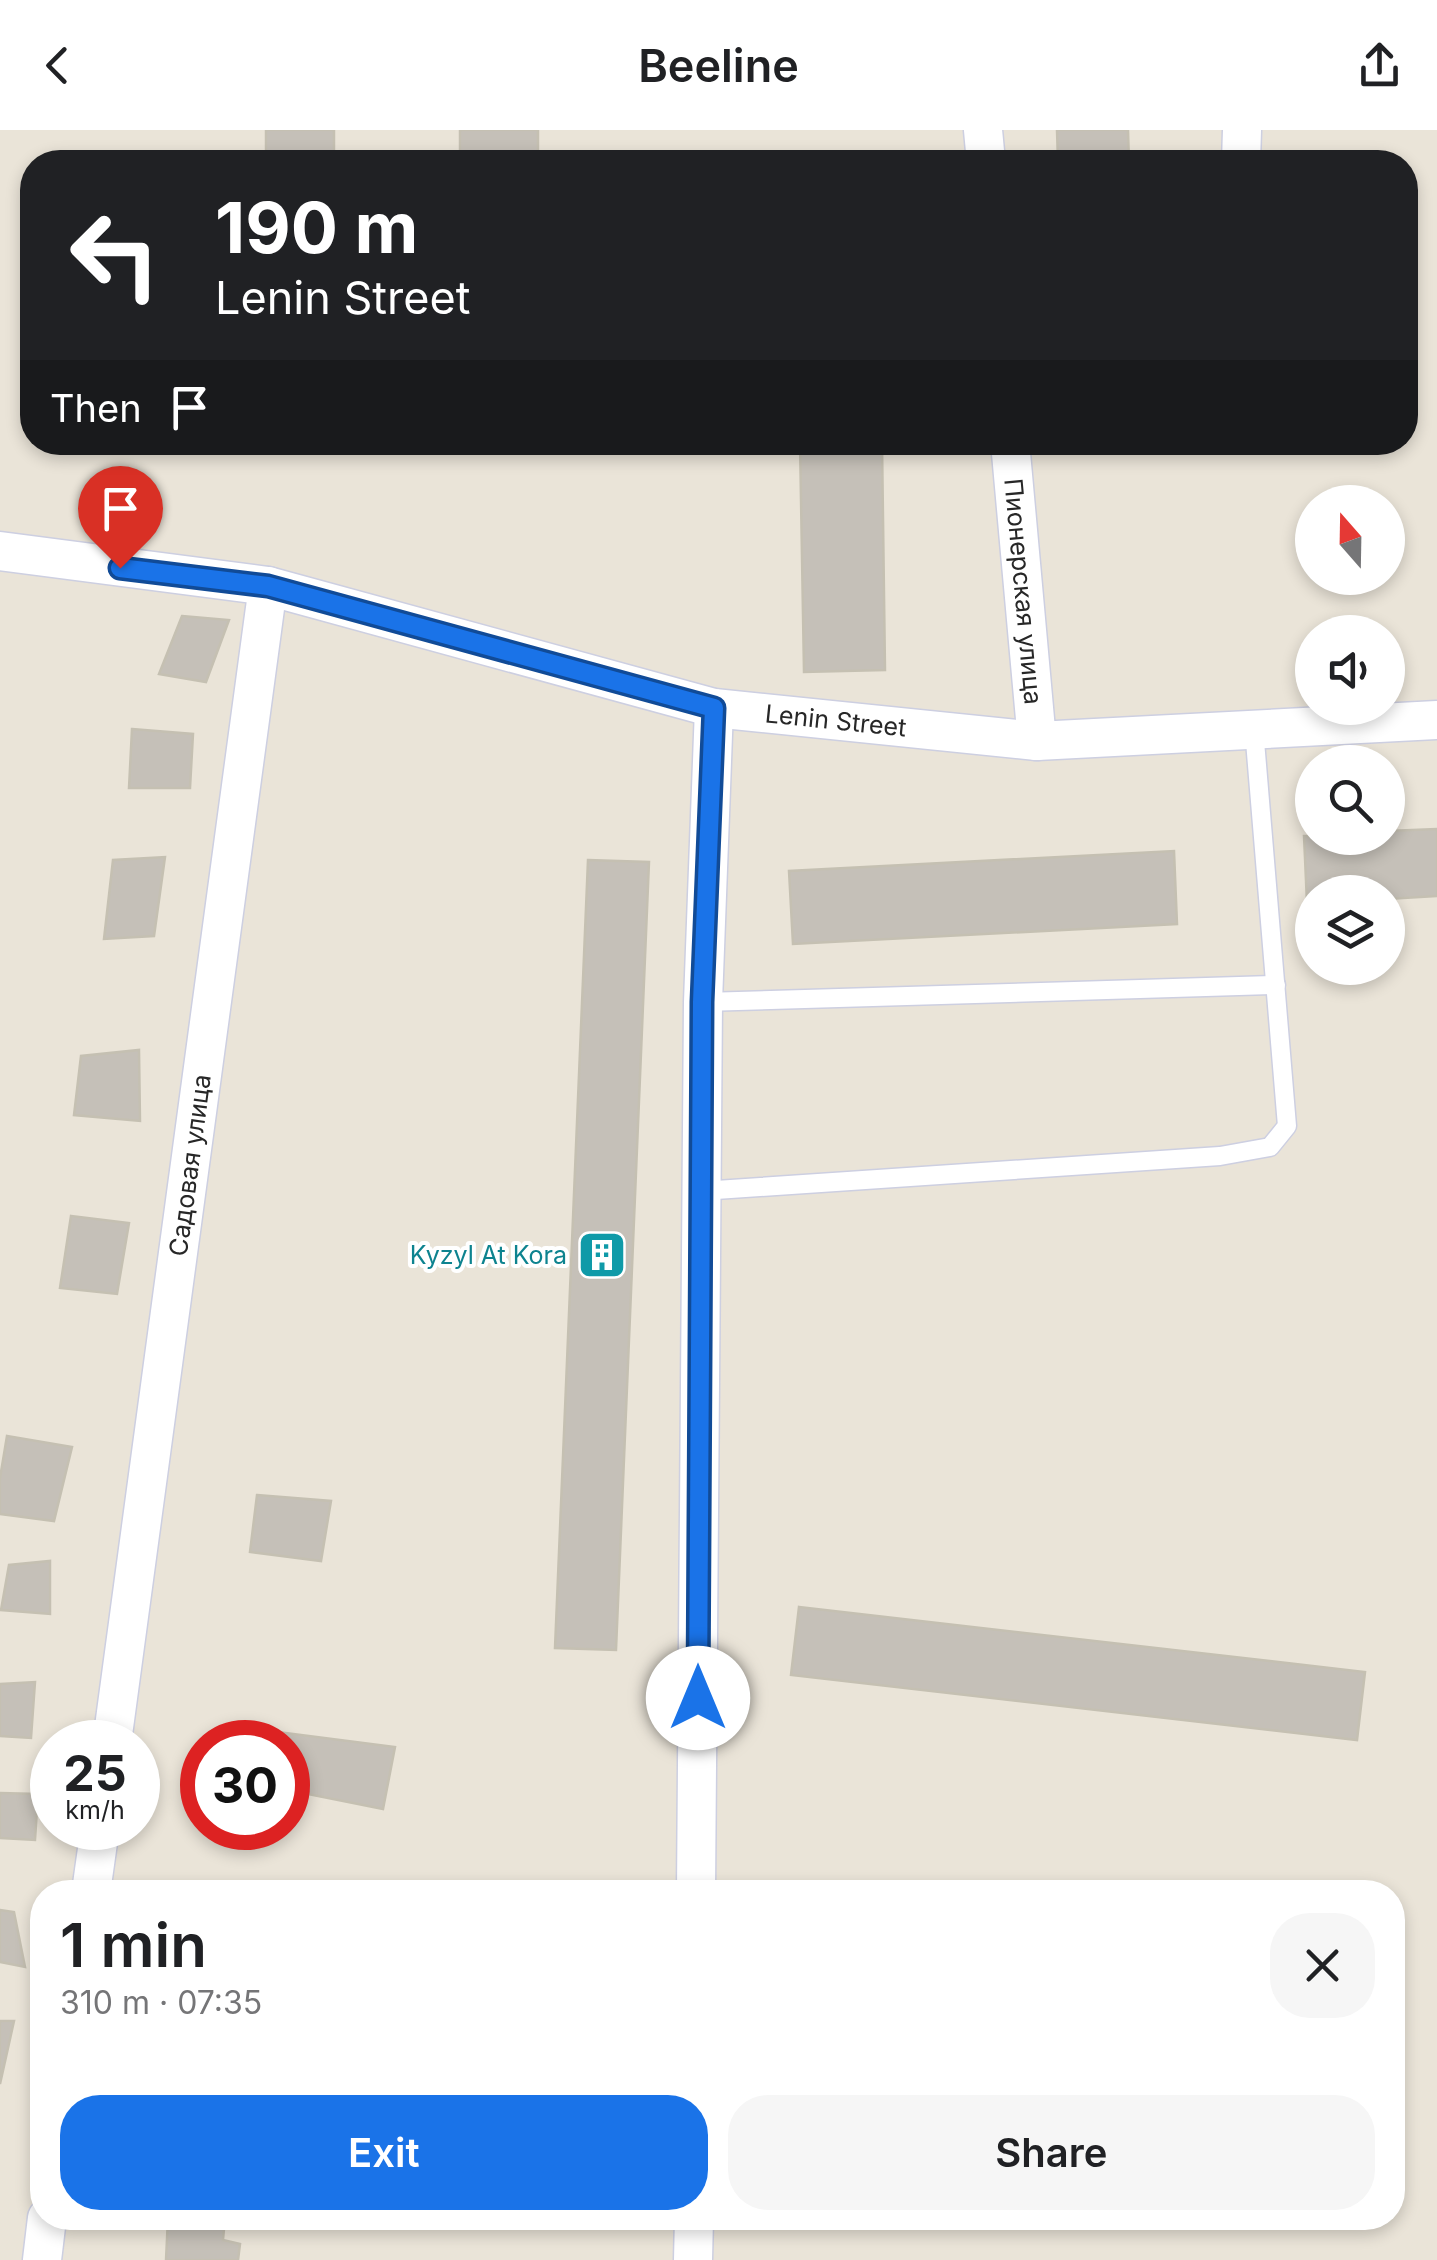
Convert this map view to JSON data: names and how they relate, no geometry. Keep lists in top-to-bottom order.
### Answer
{
  "streets": {
    "street": ["Пионерская улица", "Lenin Street", "Садовая улица"]
  },
  "crossings": [
    ["Пионерская улица", "Lenin Street"],
    ["Lenin Street", "Садовая улица"]
  ],
  "places": {
    "building": ["Kyzyl At Kora"]
  },
  "north": "top",
  "page": {
    "header": "Beeline",
    "turn": ["190 m", "Lenin Street"],
    "then": "Then",
    "speed": "25 km/h",
    "limit": "30",
    "heading": ["1 min", "310 m · 07:35"],
    "buttons": ["Exit", "Share"]
  }
}
